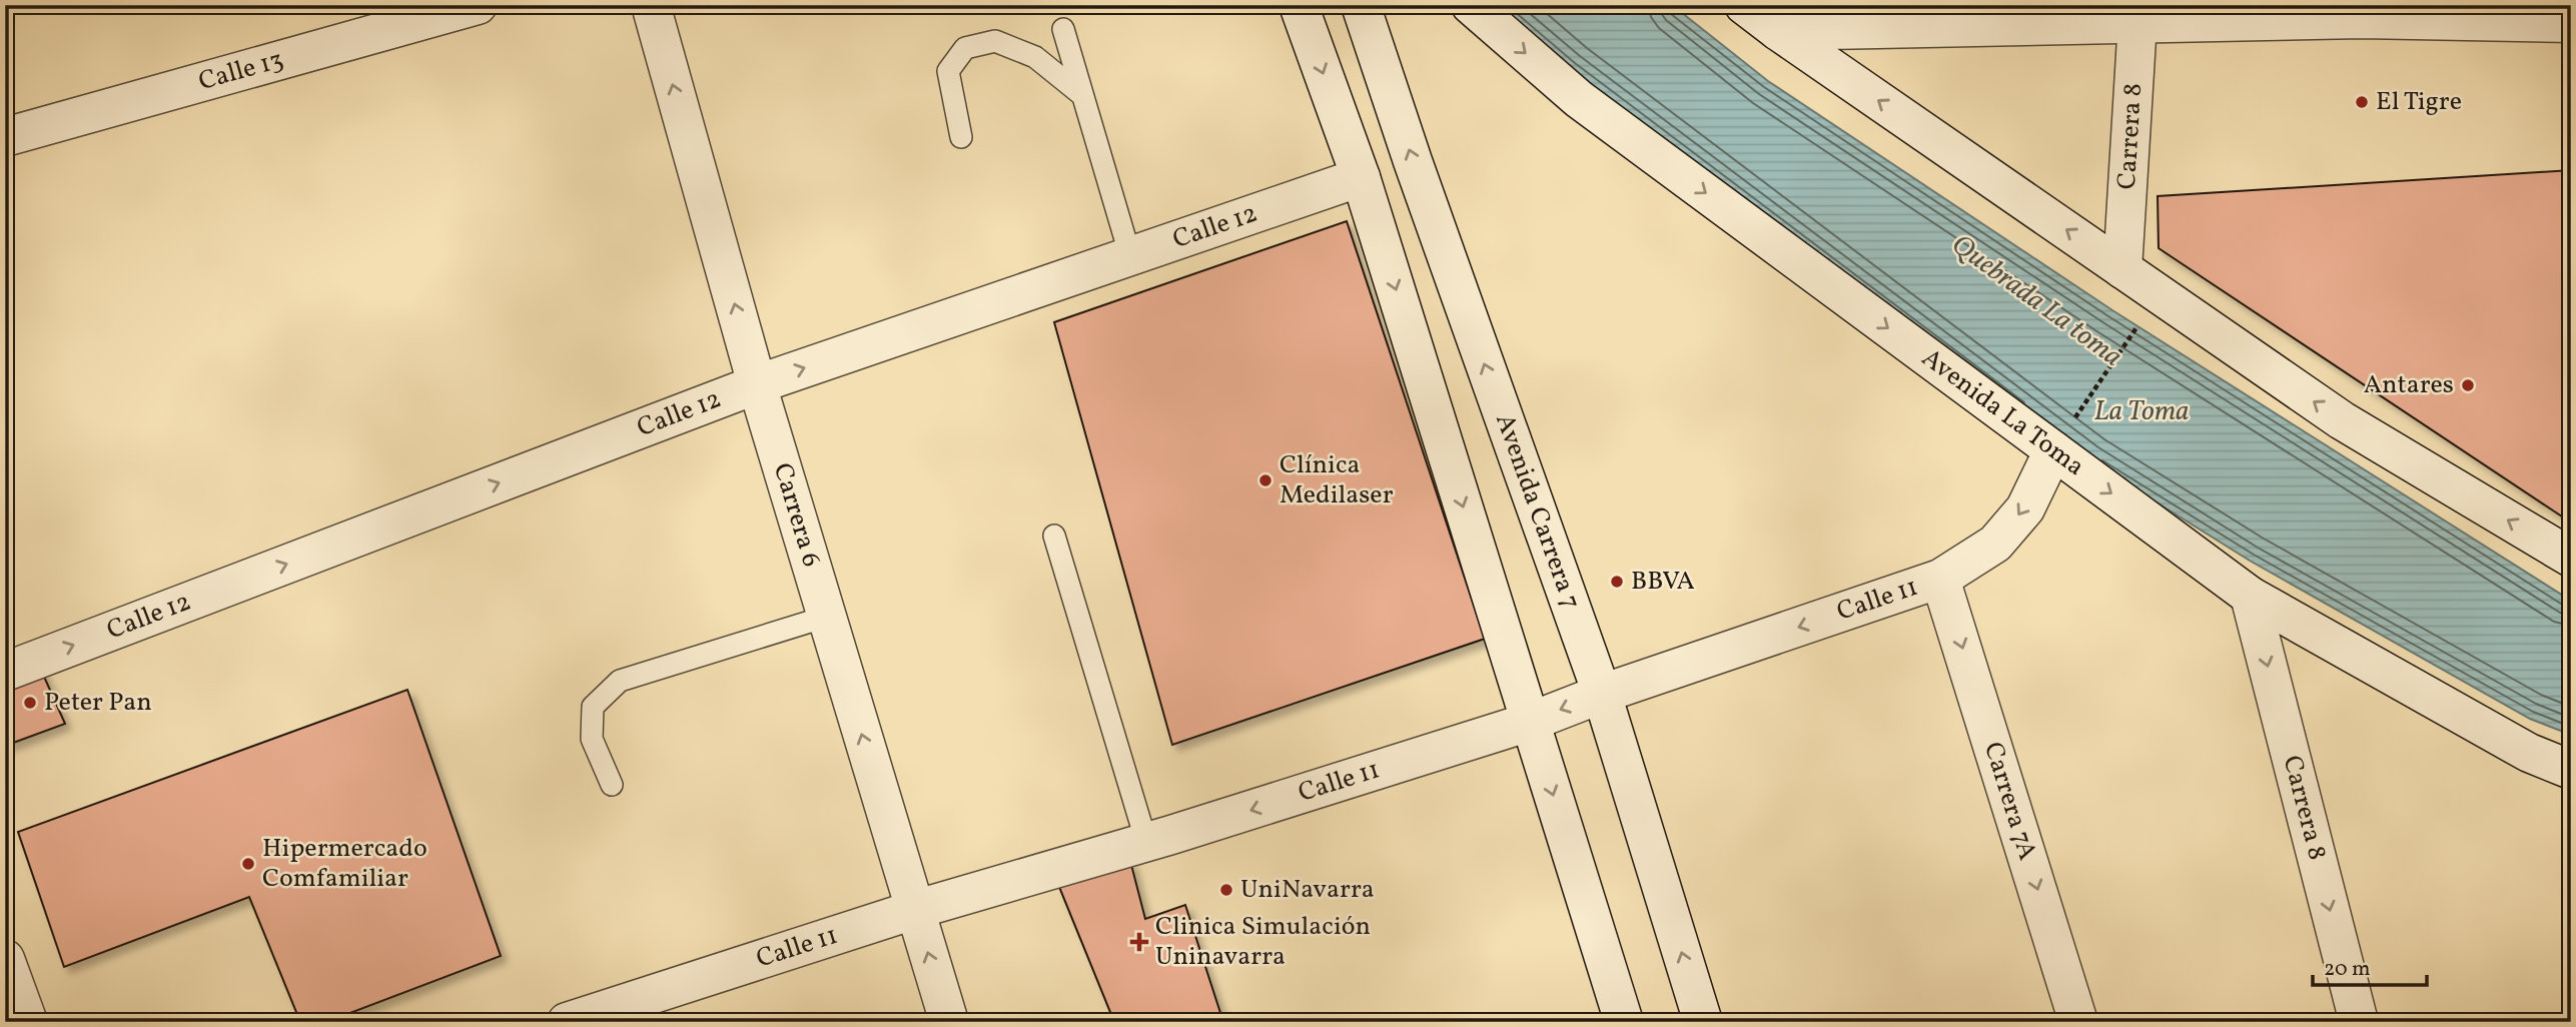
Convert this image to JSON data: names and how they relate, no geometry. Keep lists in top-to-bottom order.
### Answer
{
  "streets": {
    "street": [
      "Calle 13",
      "Carrera 8",
      "Calle 12",
      "Avenida La Toma",
      "Avenida Carrera 7",
      "Carrera 6",
      "Calle 11",
      "Carrera 7A"
    ]
  },
  "crossings": [
    ["Carrera 8", "Avenida La Toma"],
    ["Calle 12", "Carrera 6"],
    ["Avenida La Toma", "Calle 11"],
    ["Avenida Carrera 7", "Calle 11"],
    ["Carrera 6", "Calle 11"],
    ["Calle 11", "Carrera 7A"]
  ],
  "one_way": [
    "Carrera 8",
    "Calle 12",
    "Carrera 6",
    "Calle 11",
    "Carrera 7A"
  ],
  "water": ["Quebrada La toma", "La Toma"],
  "places": {
    "other": [
      "El Tigre",
      "Antares",
      "Clínica Medilaser",
      "BBVA",
      "Peter Pan",
      "Hipermercado Comfamiliar",
      "UniNavarra"
    ],
    "health": ["Clinica Simulación Uninavarra"]
  },
  "scale_bar": "20 m"
}
